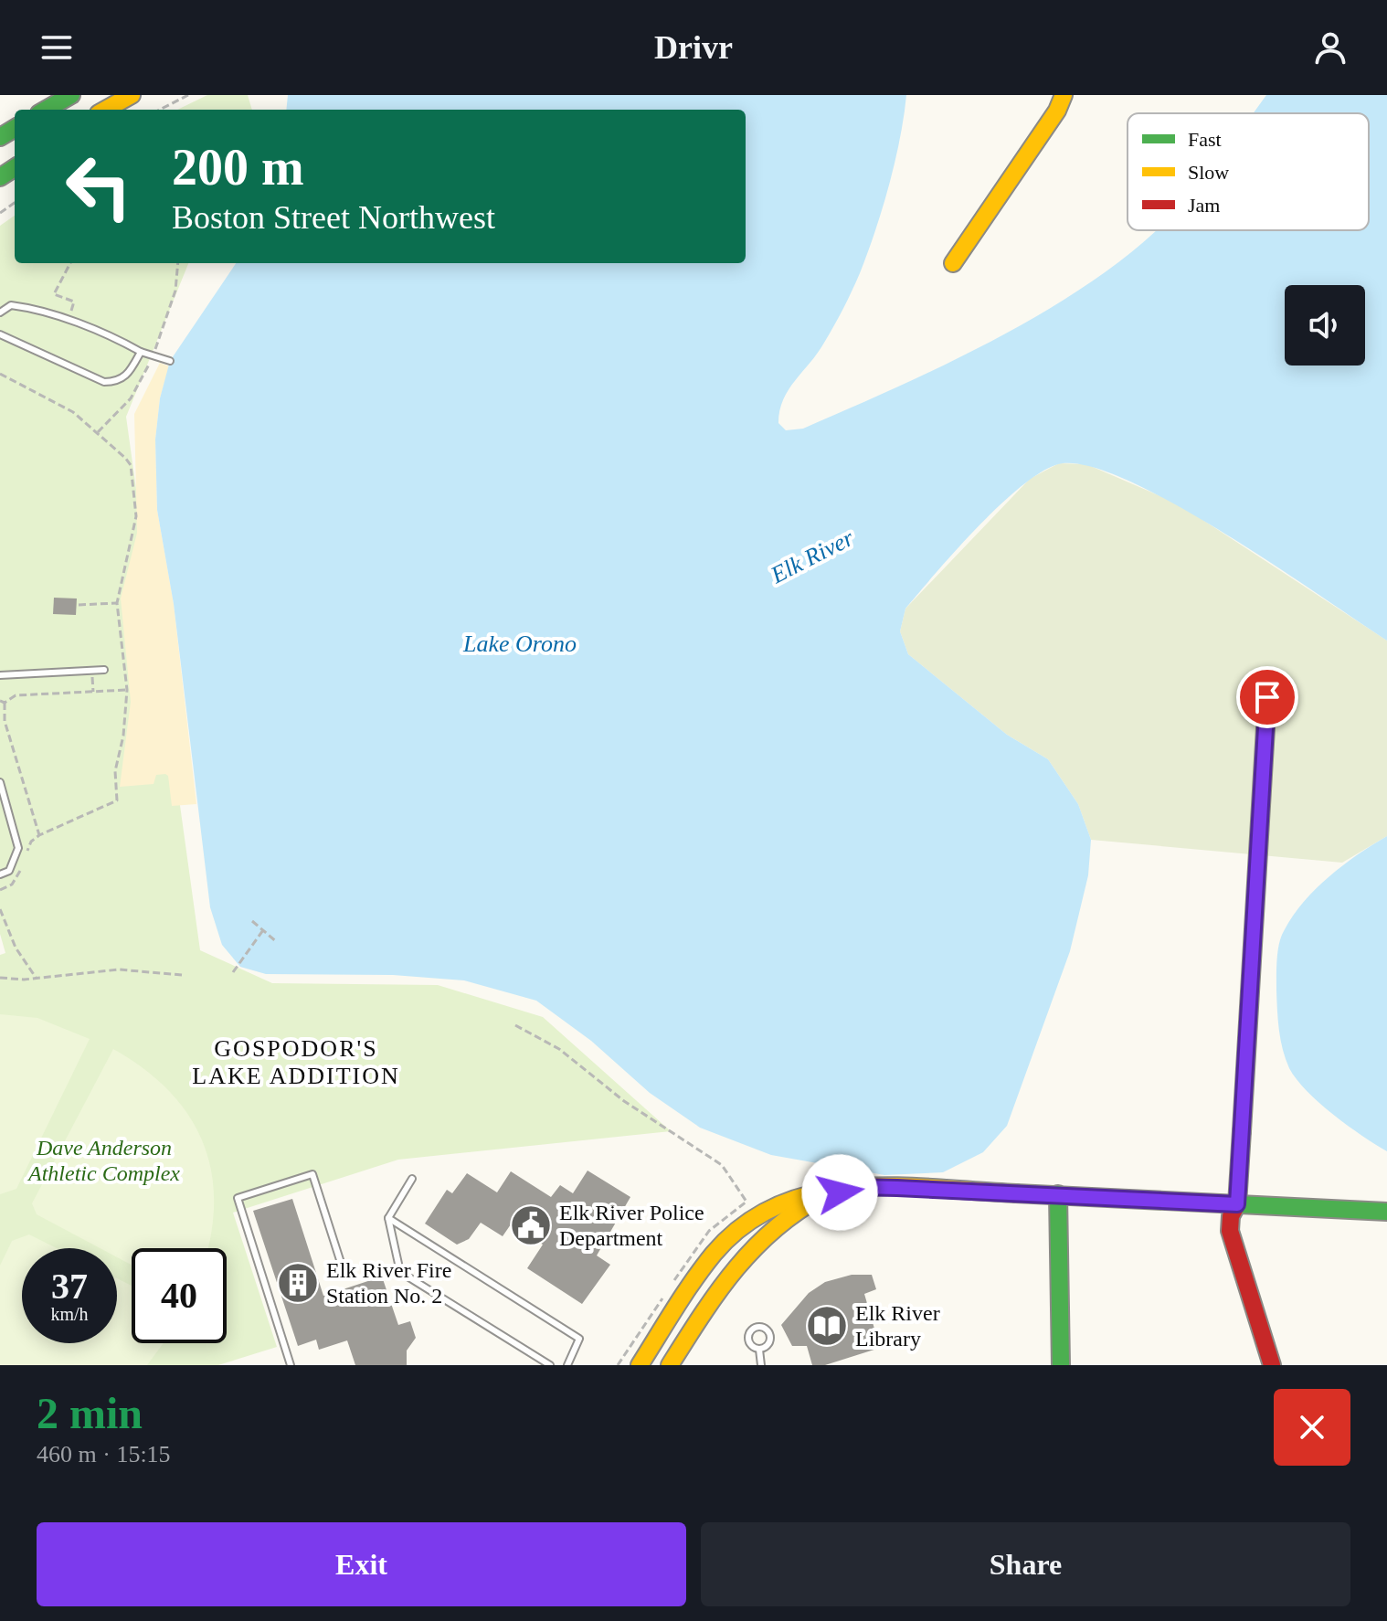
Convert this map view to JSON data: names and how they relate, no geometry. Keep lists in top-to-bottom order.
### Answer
{
  "districts": ["GOSPODOR'S LAKE ADDITION"],
  "water": ["Elk River", "Lake Orono"],
  "parks": ["Dave Anderson Athletic Complex"],
  "places": {
    "public building": ["Elk River Police Department"],
    "building": ["Elk River Fire Station No. 2"],
    "library": ["Elk River Library"]
  },
  "legend": ["Fast", "Slow", "Jam"],
  "page": {
    "header": "Drivr",
    "turn": ["200 m", "Boston Street Northwest"],
    "speed": "37 km/h",
    "limit": "40",
    "heading": ["2 min", "460 m · 15:15"],
    "buttons": ["Exit", "Share"]
  }
}
